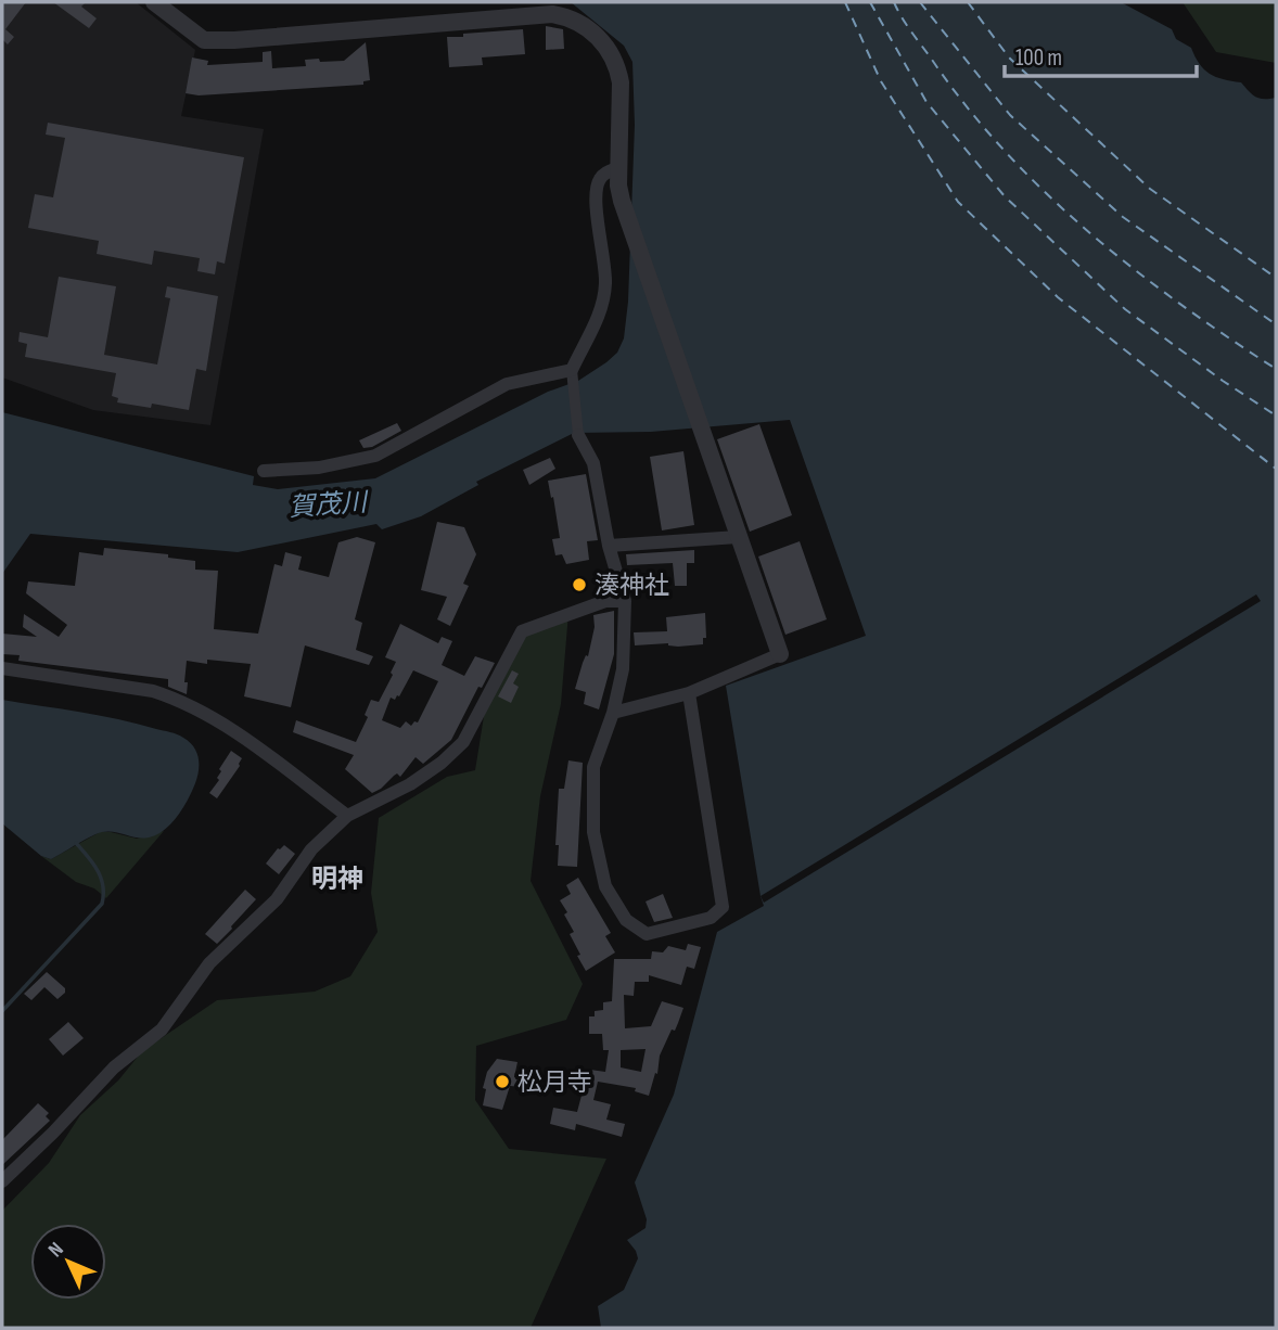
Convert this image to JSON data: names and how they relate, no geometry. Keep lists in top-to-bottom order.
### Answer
{
  "districts": ["明神"],
  "water": ["賀茂川"],
  "places": ["湊神社", "松月寺"],
  "scale_bar": "100 m",
  "north": "top left"
}
